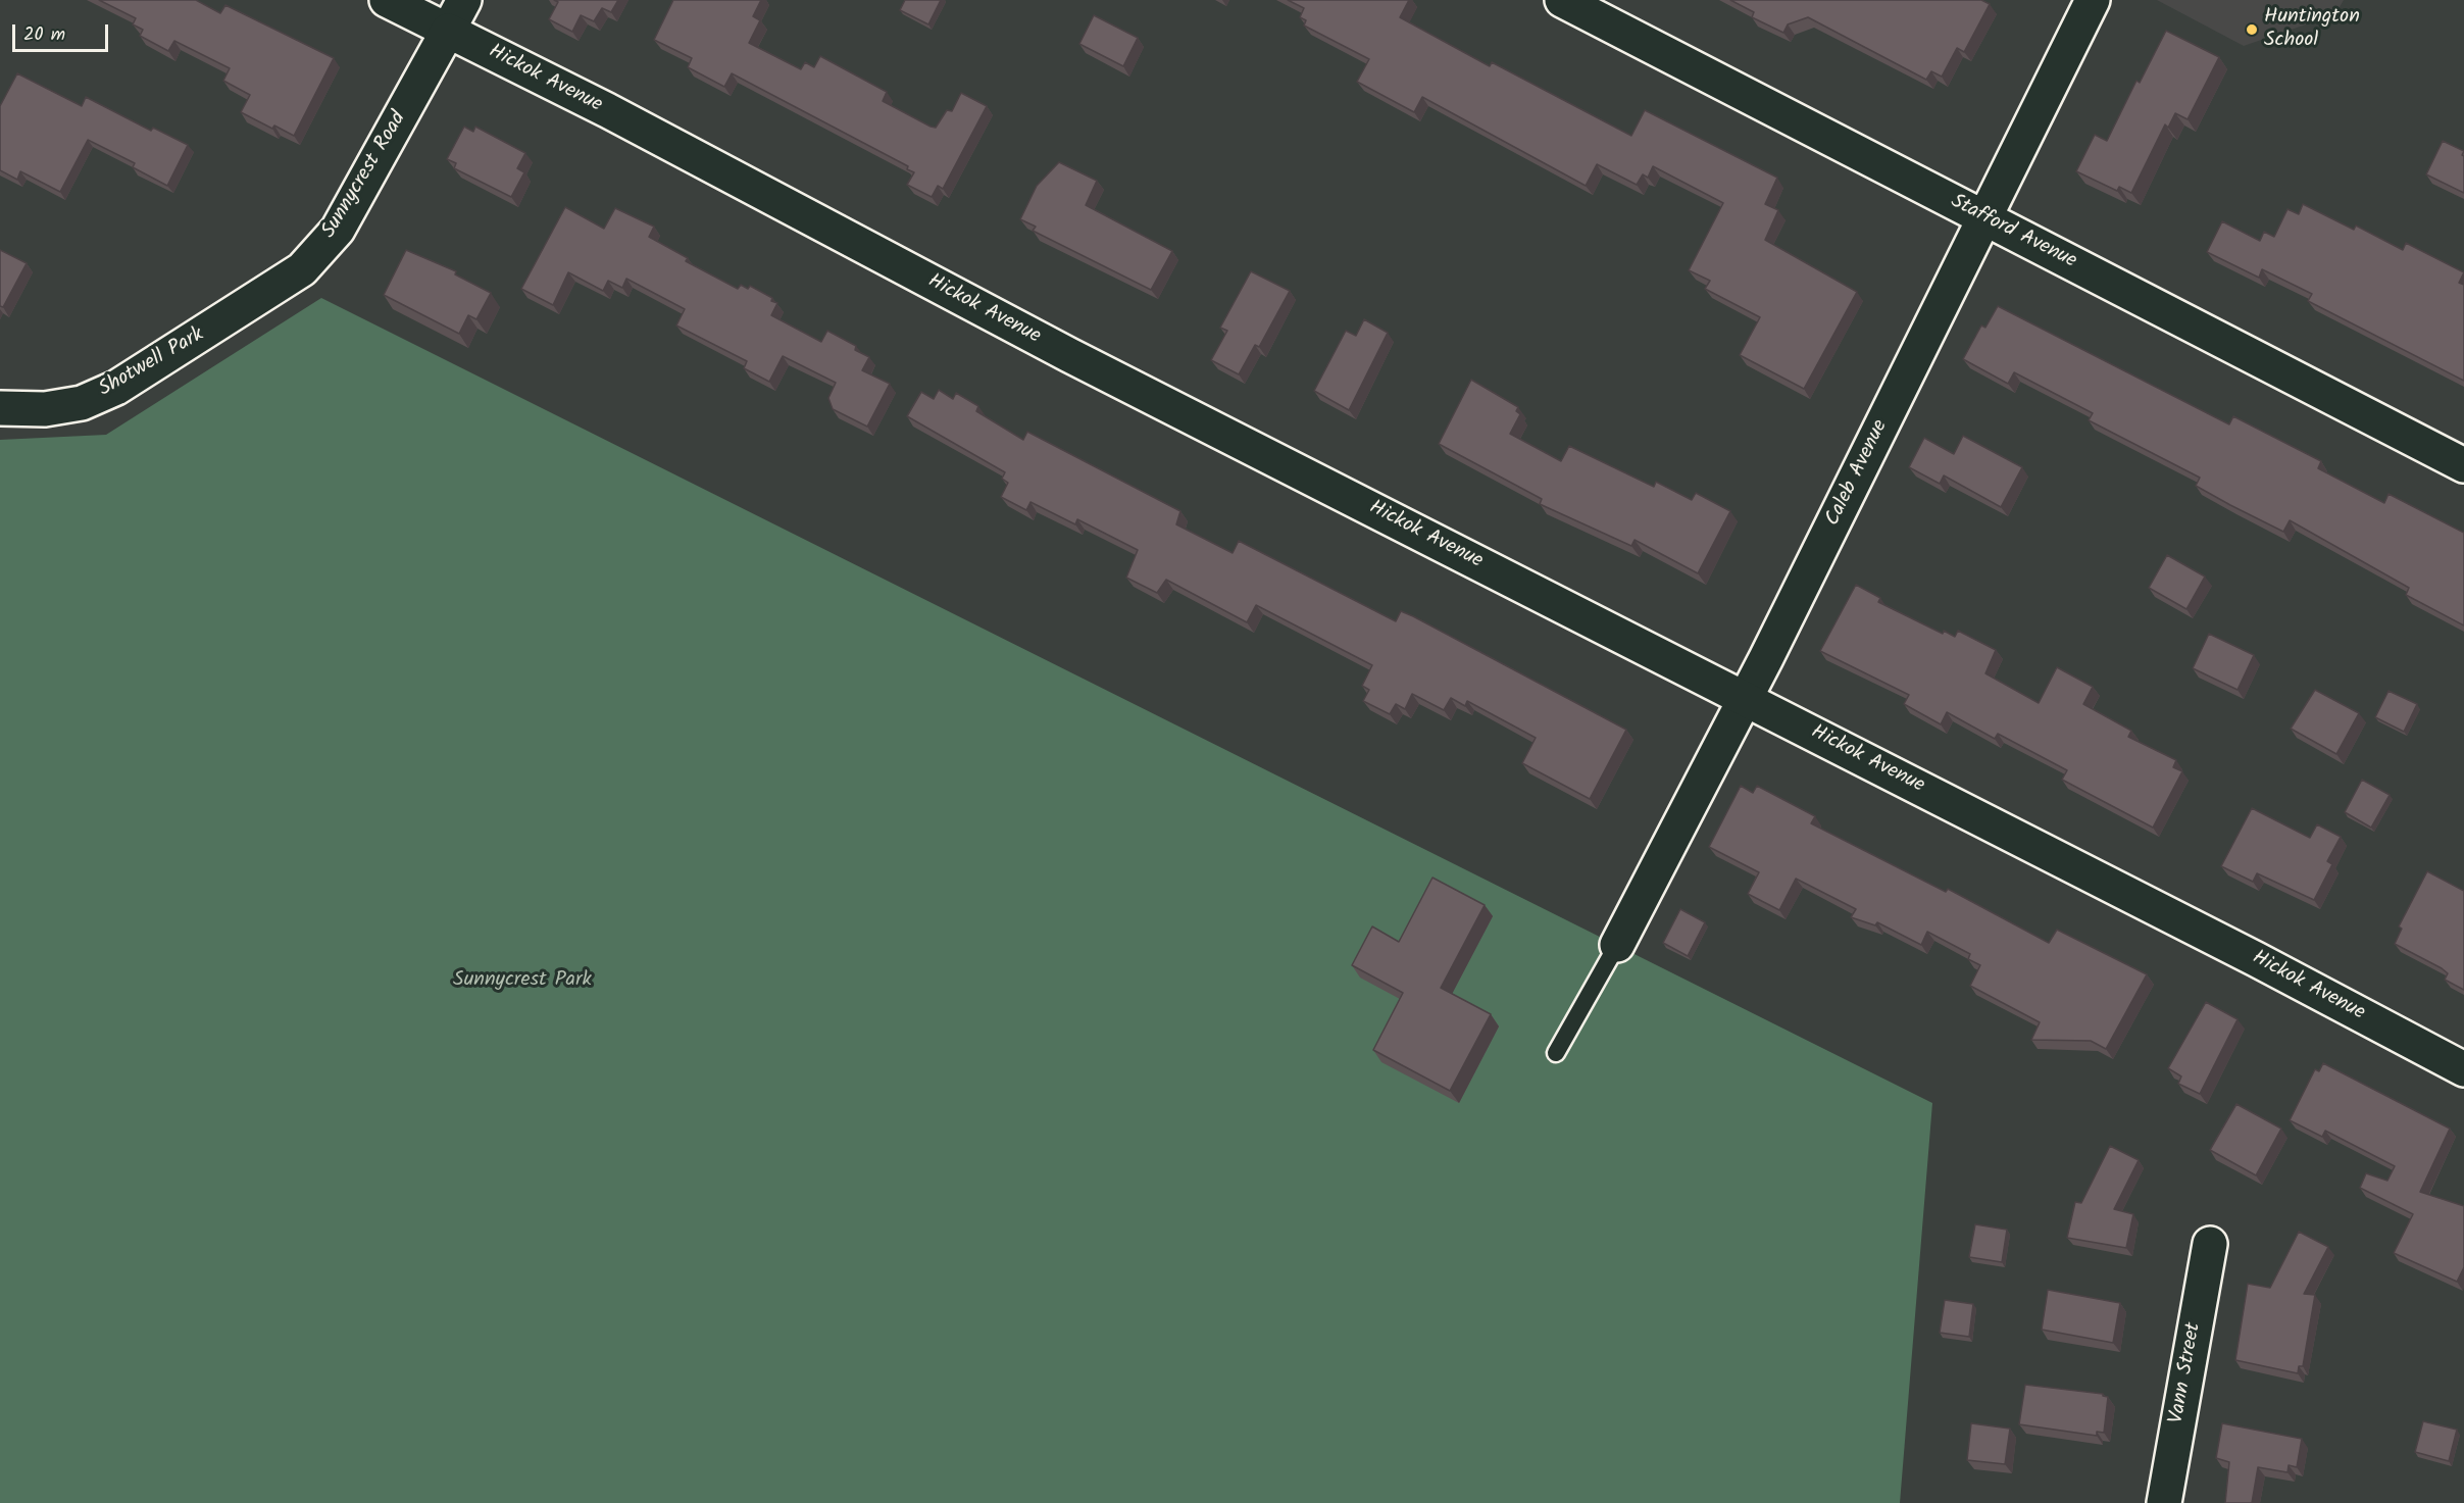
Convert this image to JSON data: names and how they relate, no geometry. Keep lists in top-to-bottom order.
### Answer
{
  "streets": {
    "street": [
      "Hickok Avenue",
      "Sunnycrest Road",
      "Stafford Avenue",
      "Shotwell Park",
      "Caleb Avenue",
      "Vann Street"
    ]
  },
  "crossings": [
    ["Hickok Avenue", "Sunnycrest Road"],
    ["Hickok Avenue", "Caleb Avenue"],
    ["Sunnycrest Road", "Shotwell Park"],
    ["Stafford Avenue", "Caleb Avenue"]
  ],
  "parks": ["Sunnycrest Park"],
  "places": ["Huntington School"],
  "scale_bar": "20 m"
}
